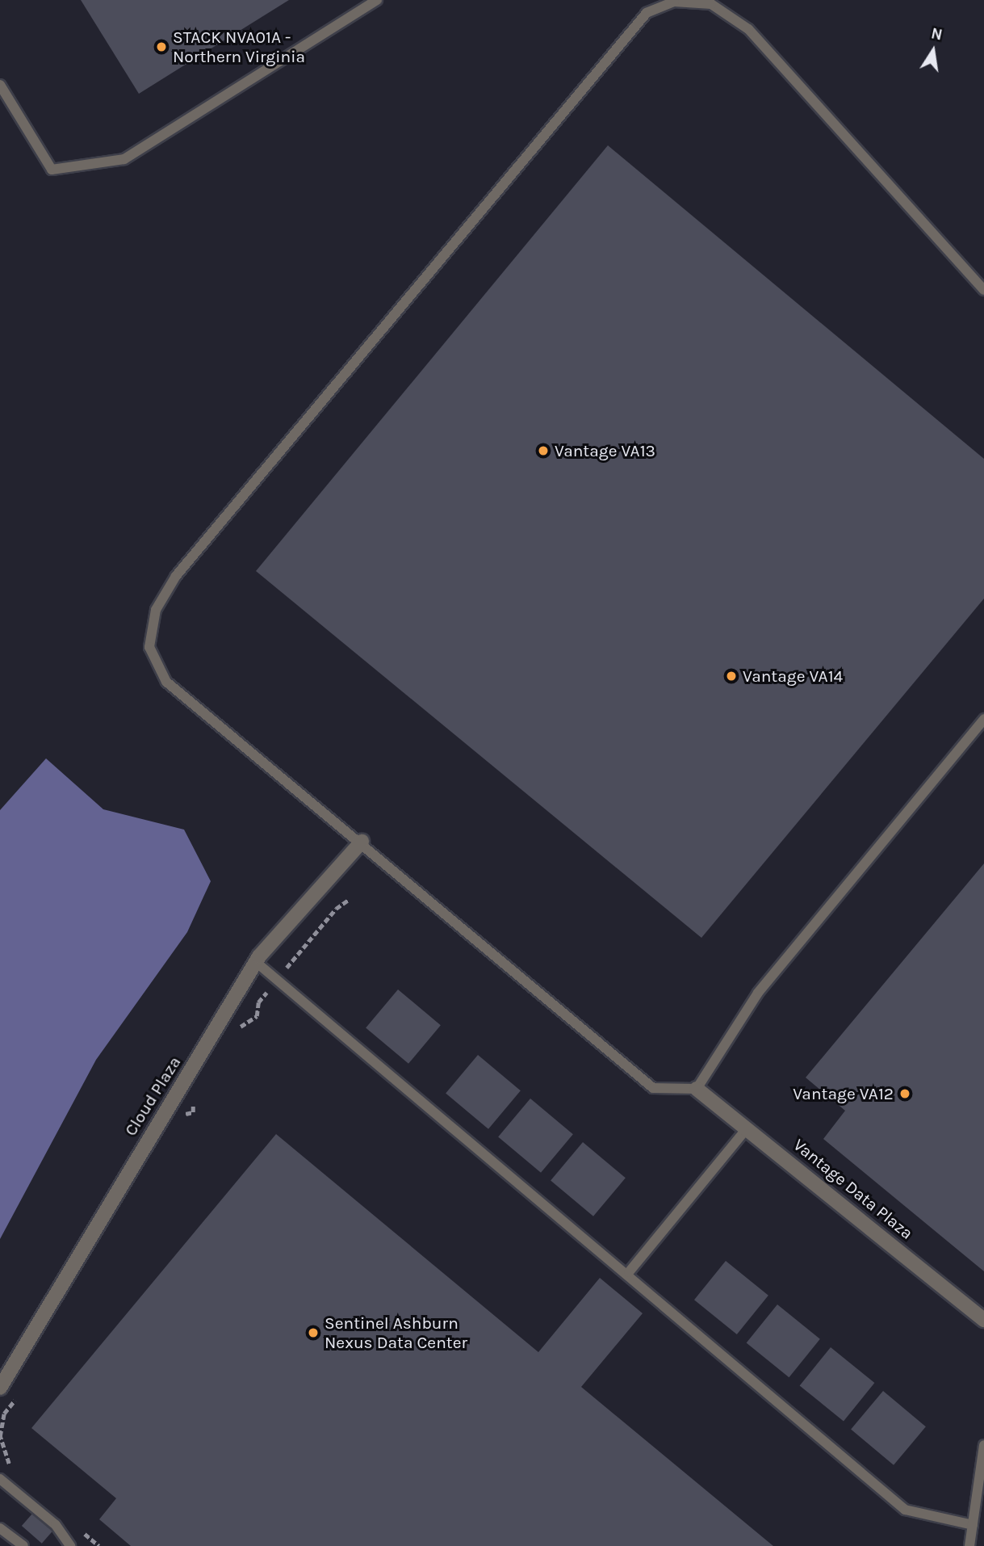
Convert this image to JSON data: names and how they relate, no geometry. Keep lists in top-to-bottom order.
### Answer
{
  "streets": {
    "street": ["Cloud Plaza", "Vantage Data Plaza"]
  },
  "places": [
    "STACK NVA01A - Northern Virginia",
    "Vantage VA13",
    "Vantage VA14",
    "Vantage VA12",
    "Sentinel Ashburn Nexus Data Center"
  ],
  "north": "top"
}
